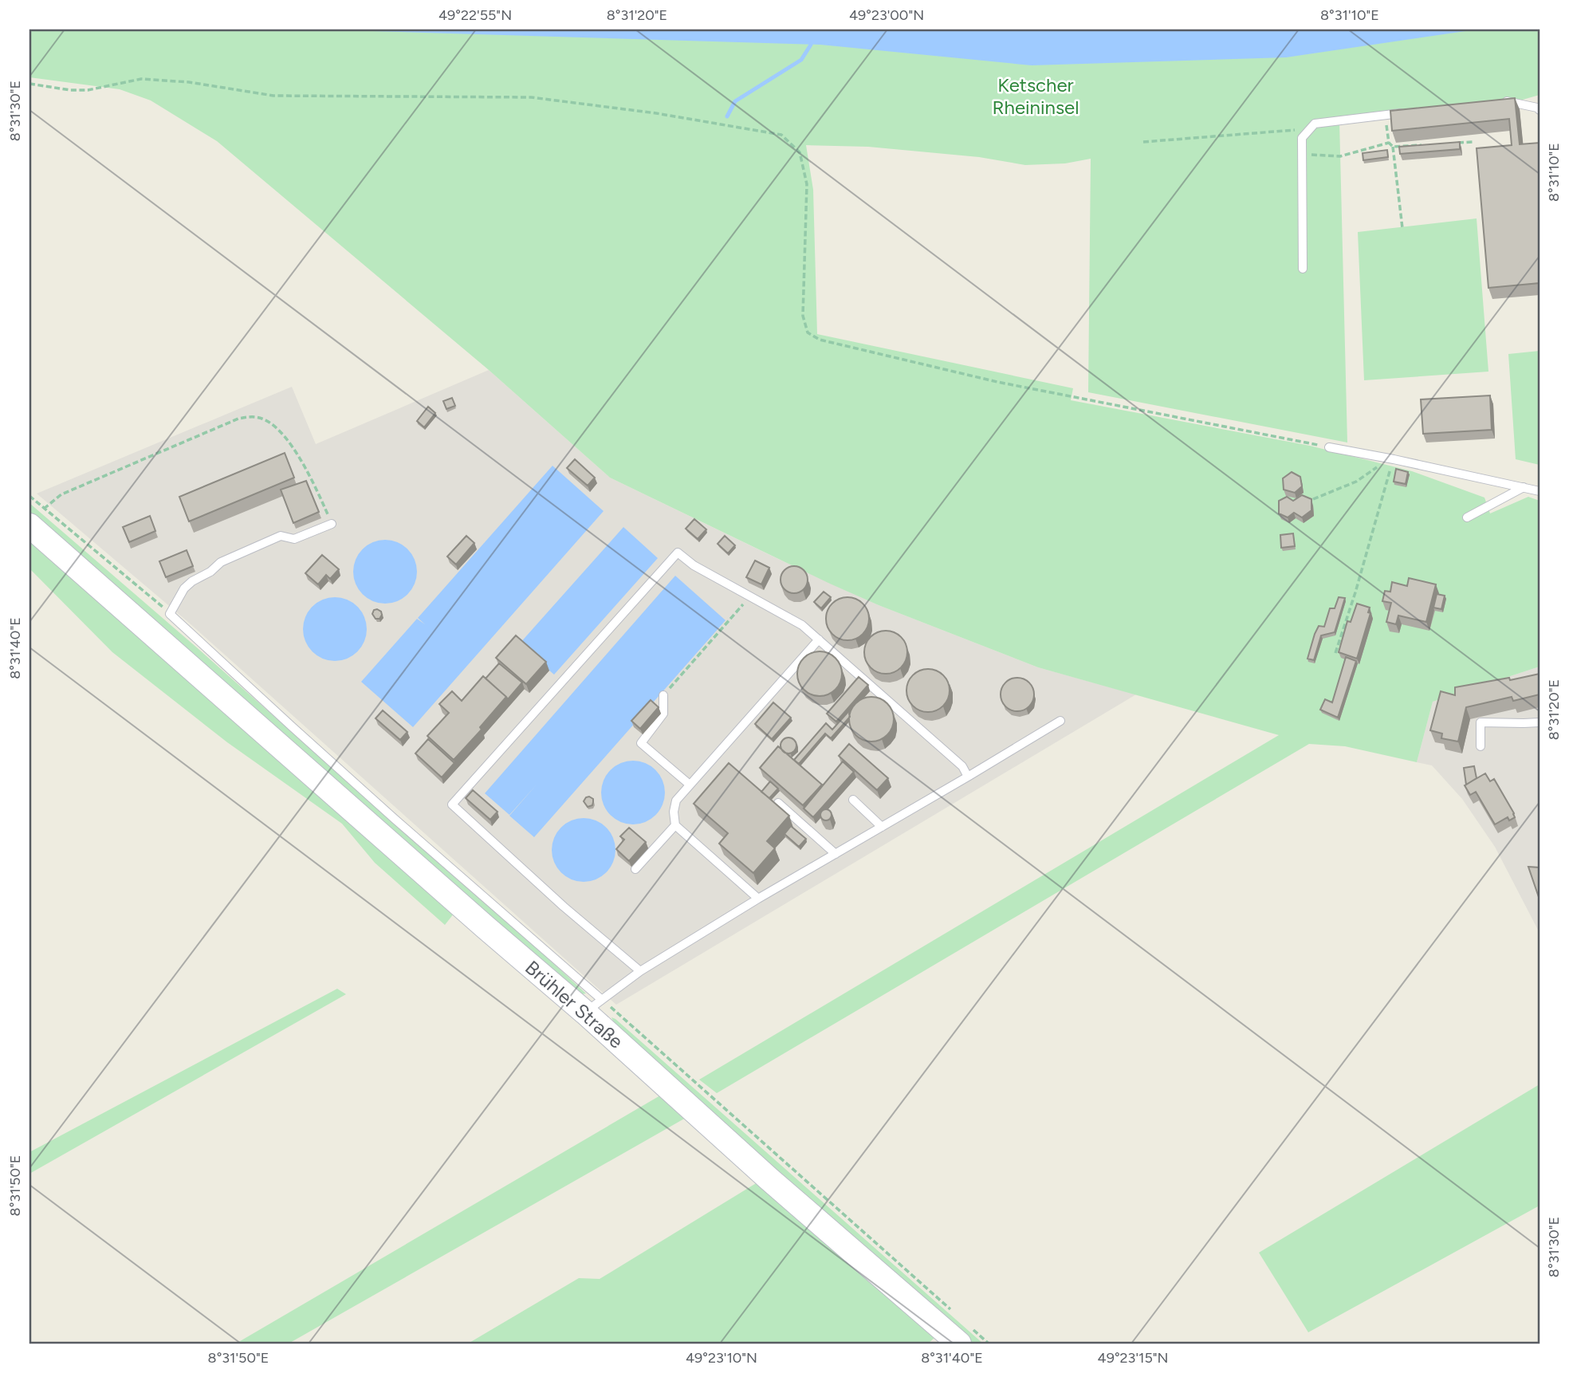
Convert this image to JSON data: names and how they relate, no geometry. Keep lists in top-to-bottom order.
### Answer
{
  "streets": {
    "street": ["Brühler Straße"]
  },
  "parks": ["Ketscher Rheininsel"],
  "coordinates": [
    "49°22'55\"N",
    "8°31'20\"E",
    "49°23'00\"N",
    "8°31'10\"E",
    "8°31'30\"E",
    "8°31'40\"E",
    "8°31'50\"E",
    "49°23'10\"N",
    "49°23'15\"N"
  ]
}
